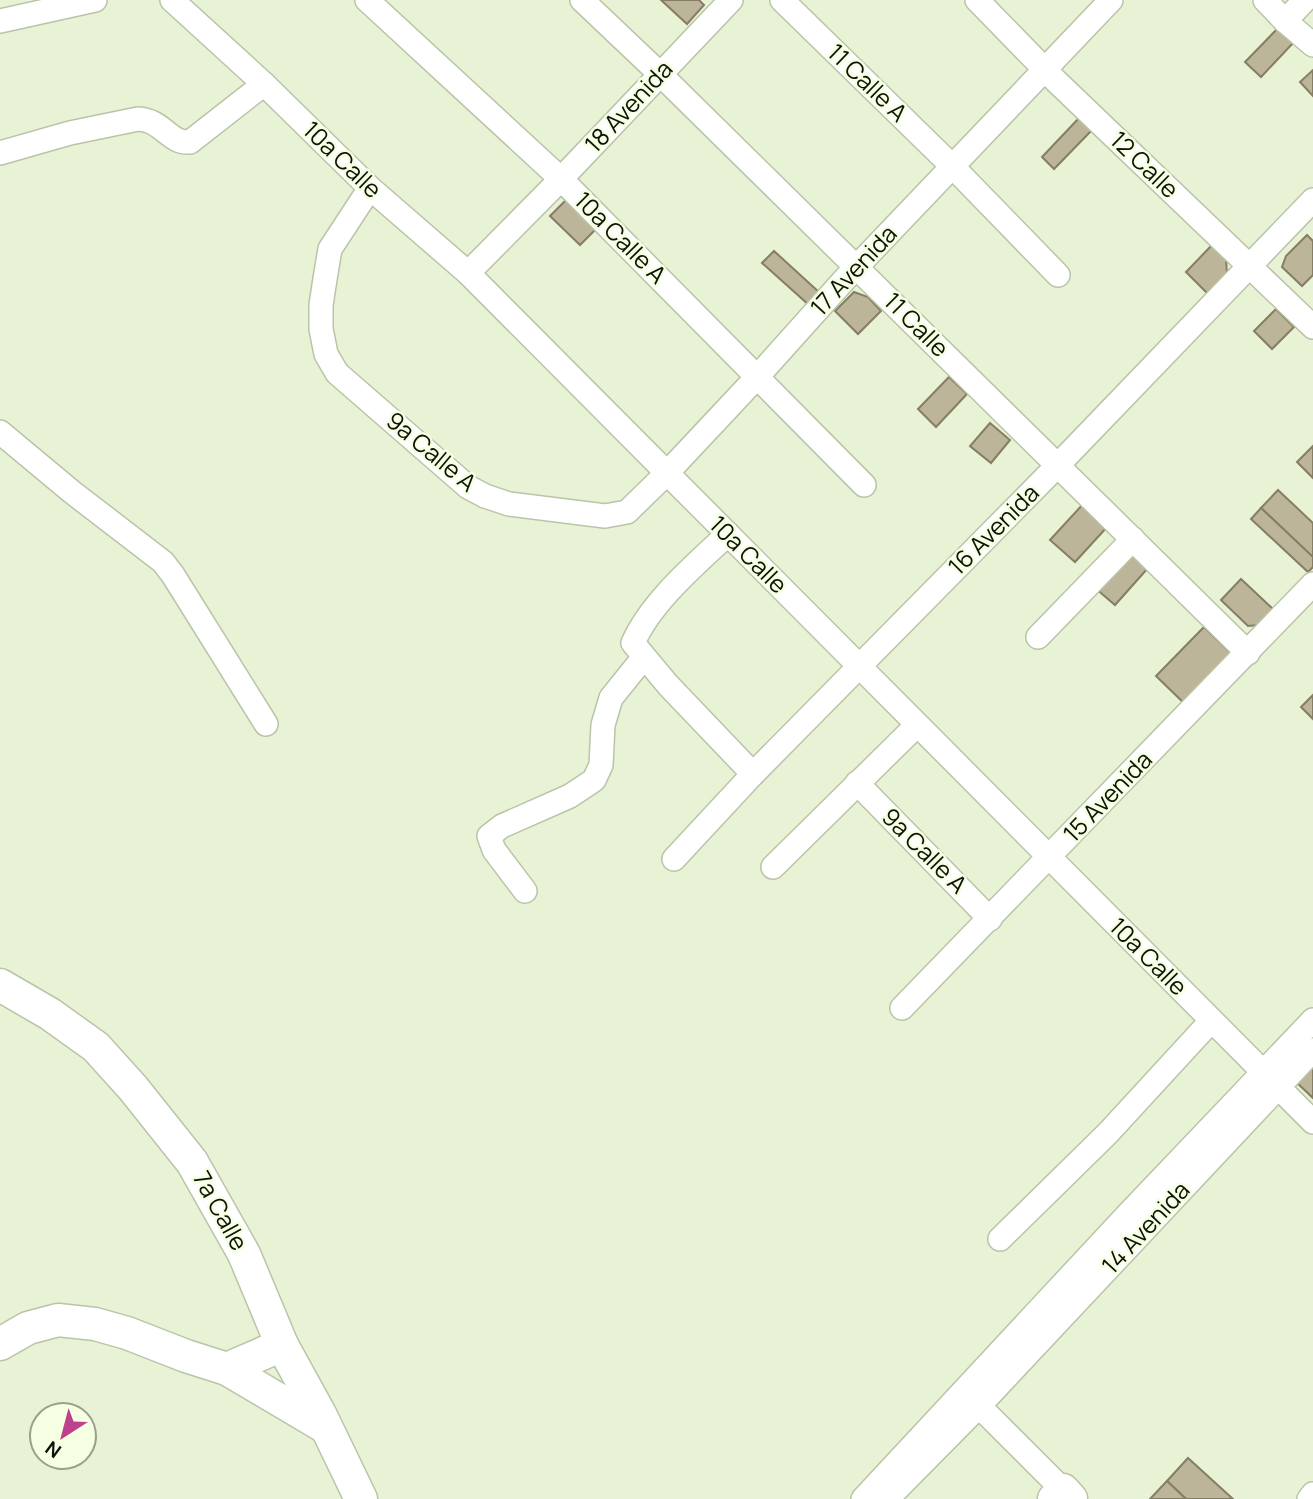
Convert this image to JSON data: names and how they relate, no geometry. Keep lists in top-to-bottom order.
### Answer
{
  "streets": {
    "main road": ["7a Calle"],
    "street": [
      "11 Calle A",
      "18 Avenida",
      "10a Calle",
      "12 Calle",
      "10a Calle A",
      "17 Avenida",
      "11 Calle",
      "9a Calle A",
      "16 Avenida",
      "15 Avenida",
      "14 Avenida"
    ]
  },
  "crossings": [
    ["11 Calle A", "17 Avenida"],
    ["18 Avenida", "10a Calle"],
    ["18 Avenida", "10a Calle A"],
    ["18 Avenida", "11 Calle"],
    ["10a Calle", "17 Avenida"],
    ["10a Calle", "9a Calle A"],
    ["10a Calle", "16 Avenida"],
    ["10a Calle", "15 Avenida"],
    ["10a Calle", "14 Avenida"],
    ["12 Calle", "17 Avenida"],
    ["12 Calle", "16 Avenida"],
    ["10a Calle A", "17 Avenida"],
    ["17 Avenida", "11 Calle"],
    ["17 Avenida", "9a Calle A"],
    ["11 Calle", "16 Avenida"],
    ["11 Calle", "15 Avenida"],
    ["9a Calle A", "15 Avenida"]
  ],
  "north": "bottom left"
}
